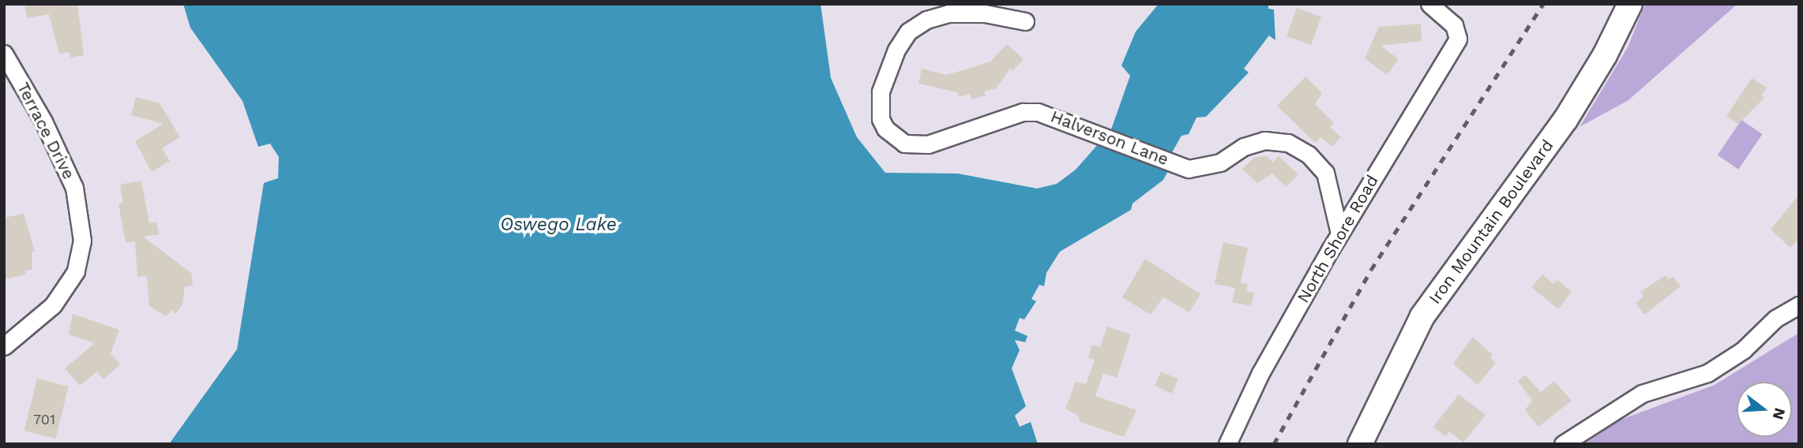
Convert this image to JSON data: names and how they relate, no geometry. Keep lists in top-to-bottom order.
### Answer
{
  "streets": {
    "street": [
      "Terrace Drive",
      "Halverson Lane",
      "Iron Mountain Boulevard",
      "North Shore Road"
    ]
  },
  "crossings": [
    ["Halverson Lane", "North Shore Road"]
  ],
  "water": ["Oswego Lake"],
  "house_numbers": ["701"],
  "north": "right"
}
